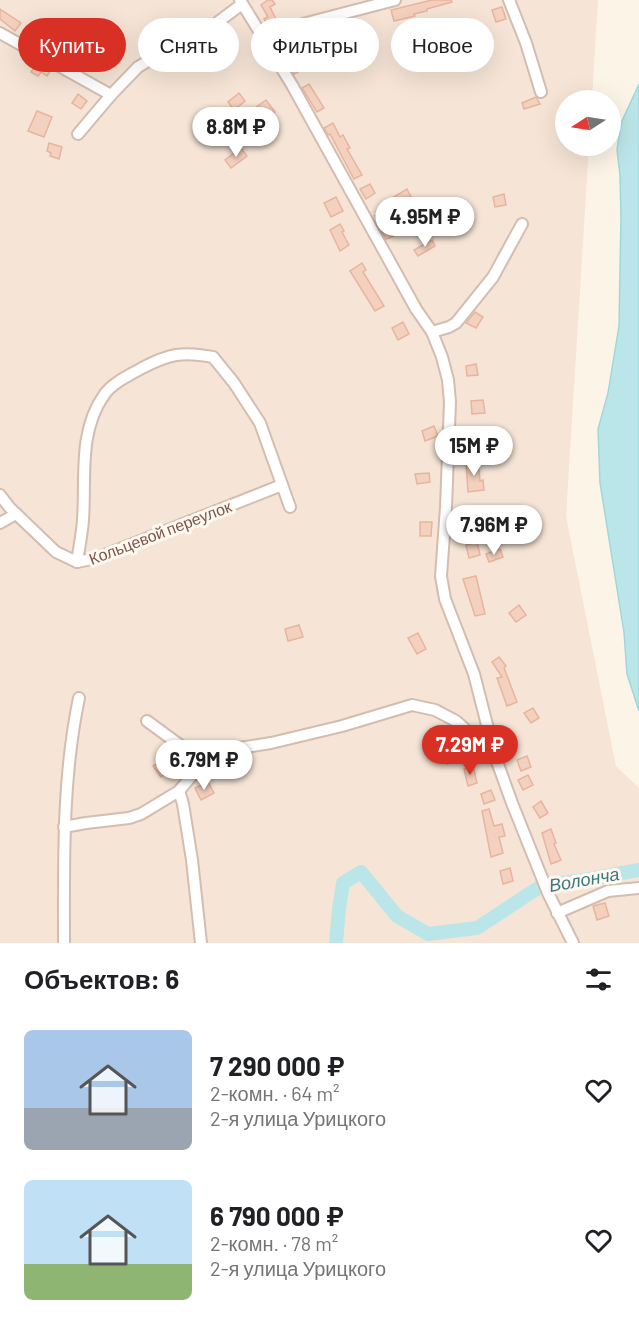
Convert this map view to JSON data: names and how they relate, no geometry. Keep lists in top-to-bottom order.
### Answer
{
  "streets": {
    "street": ["Кольцевой переулок"]
  },
  "water": ["Волонча"],
  "north": "left",
  "page": {
    "chip": [
      "Купить",
      "Снять",
      "Фильтры",
      "Новое"
    ],
    "price": [
      "8.8M ₽",
      "4.95M ₽",
      "15M ₽",
      "7.96M ₽",
      "7.29M ₽",
      "6.79M ₽"
    ],
    "heading": "Объектов: 6",
    "list": [
      {
        "name": "7 290 000 ₽",
        "note": "2-комн. · 64 m² · 2-я улица Урицкого"
      },
      {
        "name": "6 790 000 ₽",
        "note": "2-комн. · 78 m² · 2-я улица Урицкого"
      }
    ]
  }
}
